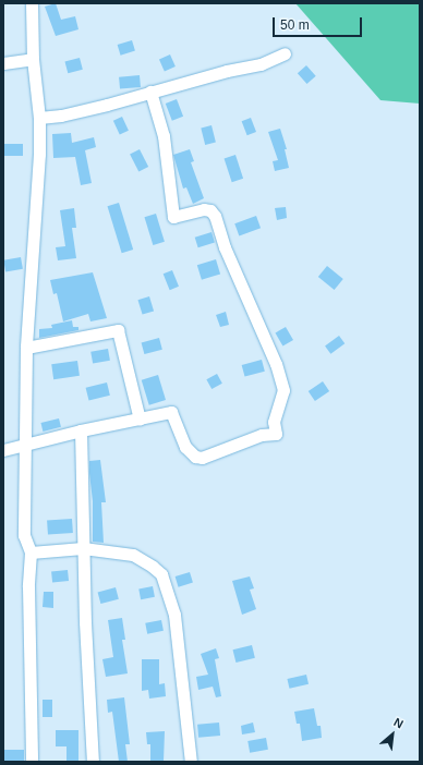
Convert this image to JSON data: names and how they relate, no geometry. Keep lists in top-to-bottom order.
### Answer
{
  "scale_bar": "50 m",
  "north": "top right"
}
